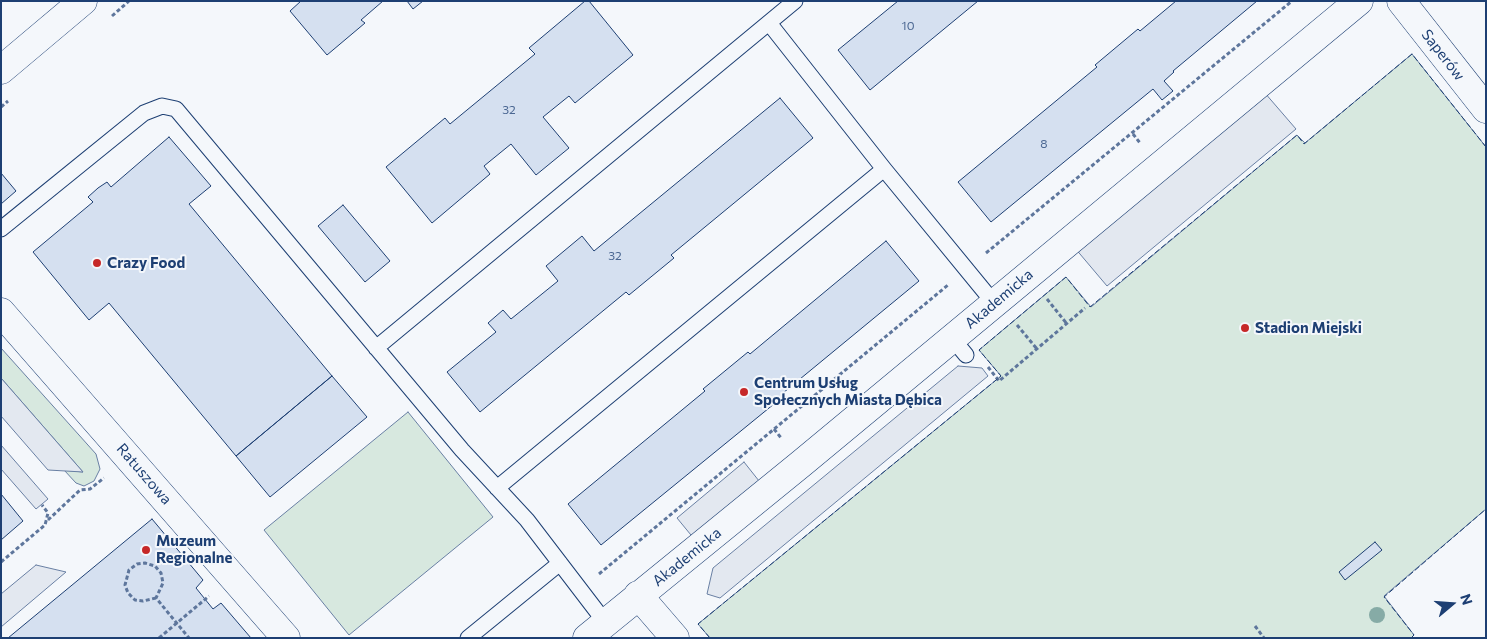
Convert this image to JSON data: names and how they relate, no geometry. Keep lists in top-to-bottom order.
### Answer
{
  "streets": {
    "street": ["Saperów", "Akademicka", "Ratuszowa"]
  },
  "places": [
    "Crazy Food",
    "Stadion Miejski",
    "Centrum Usług Społecznych Miasta Dębica",
    "Muzeum Regionalne"
  ],
  "house_numbers": [
    "10",
    "32",
    "8",
    "32"
  ],
  "north": "right"
}
